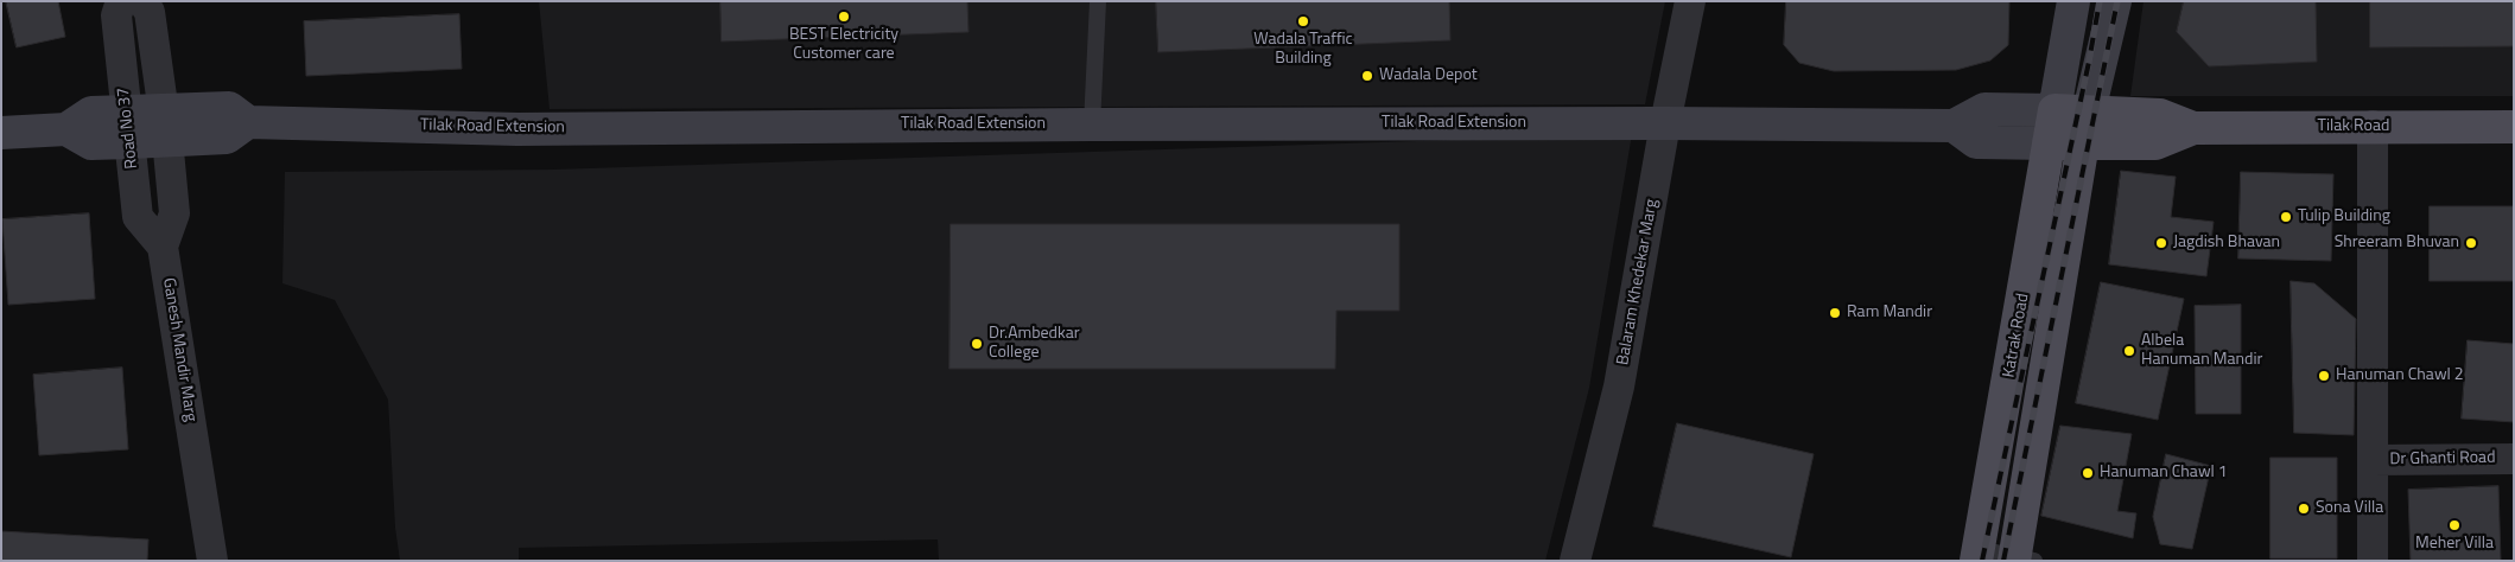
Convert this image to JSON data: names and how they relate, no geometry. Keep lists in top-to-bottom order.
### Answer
{
  "streets": {
    "main road": ["Tilak Road Extension", "Tilak Road", "Katrak Road"],
    "street": [
      "Road No 37",
      "Balaram Khedekar Marg",
      "Ganesh Mandir Marg",
      "Dr Ghanti Road"
    ]
  },
  "crossings": [
    ["Tilak Road Extension", "Tilak Road"],
    ["Tilak Road Extension", "Road No 37"],
    ["Tilak Road Extension", "Balaram Khedekar Marg"],
    ["Tilak Road Extension", "Katrak Road"],
    ["Tilak Road Extension", "Ganesh Mandir Marg"],
    ["Tilak Road", "Katrak Road"],
    ["Road No 37", "Ganesh Mandir Marg"]
  ],
  "places": [
    "BEST Electricity Customer care",
    "Wadala Traffic Building",
    "Wadala Depot",
    "Tulip Building",
    "Jagdish Bhavan",
    "Shreeram Bhuvan",
    "Ram Mandir",
    "Dr.Ambedkar College",
    "Albela Hanuman Mandir",
    "Hanuman Chawl 2",
    "Hanuman Chawl 1",
    "Sona Villa",
    "Meher Villa"
  ]
}
